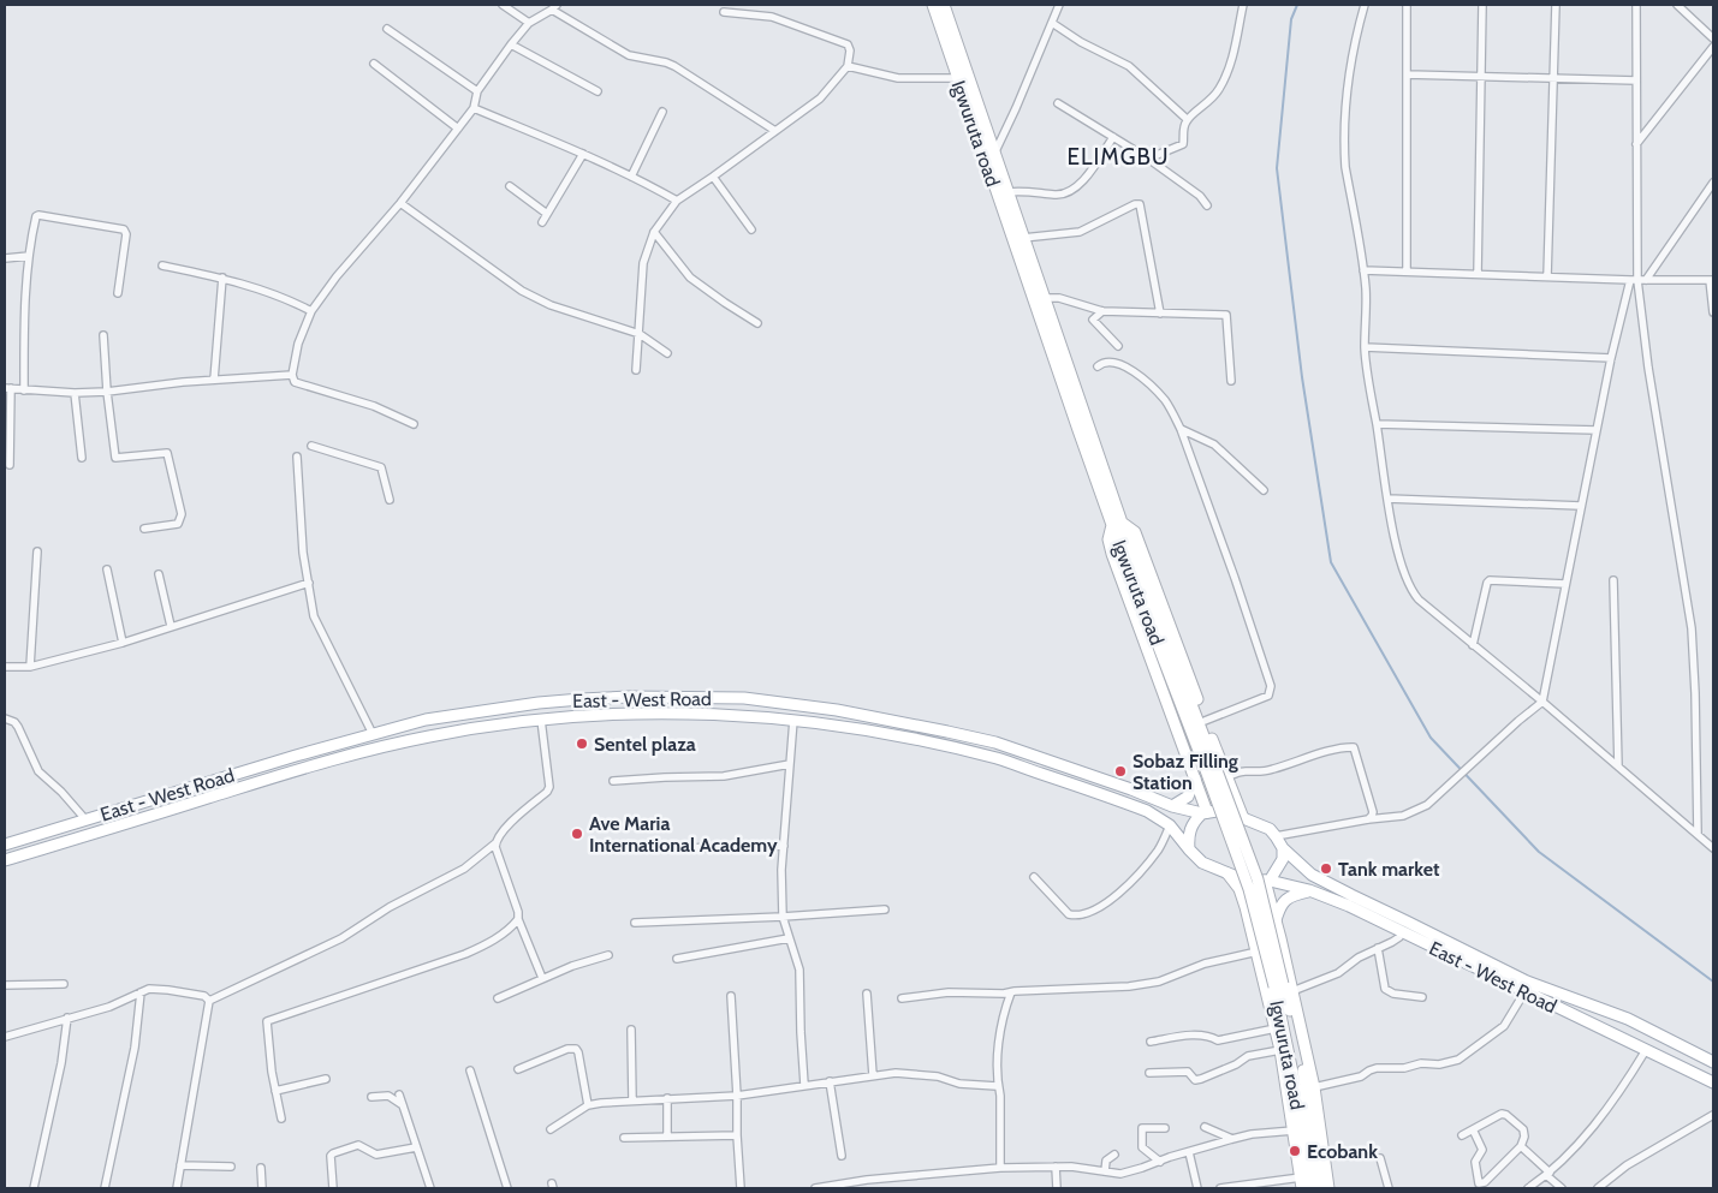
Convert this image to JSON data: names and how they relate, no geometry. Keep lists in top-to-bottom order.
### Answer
{
  "streets": {
    "main road": ["Igwuruta road", "East - West Road"]
  },
  "districts": ["ELIMGBU"],
  "places": [
    "Sentel plaza",
    "Sobaz Filling Station",
    "Ave Maria International Academy",
    "Tank market",
    "Ecobank"
  ]
}
